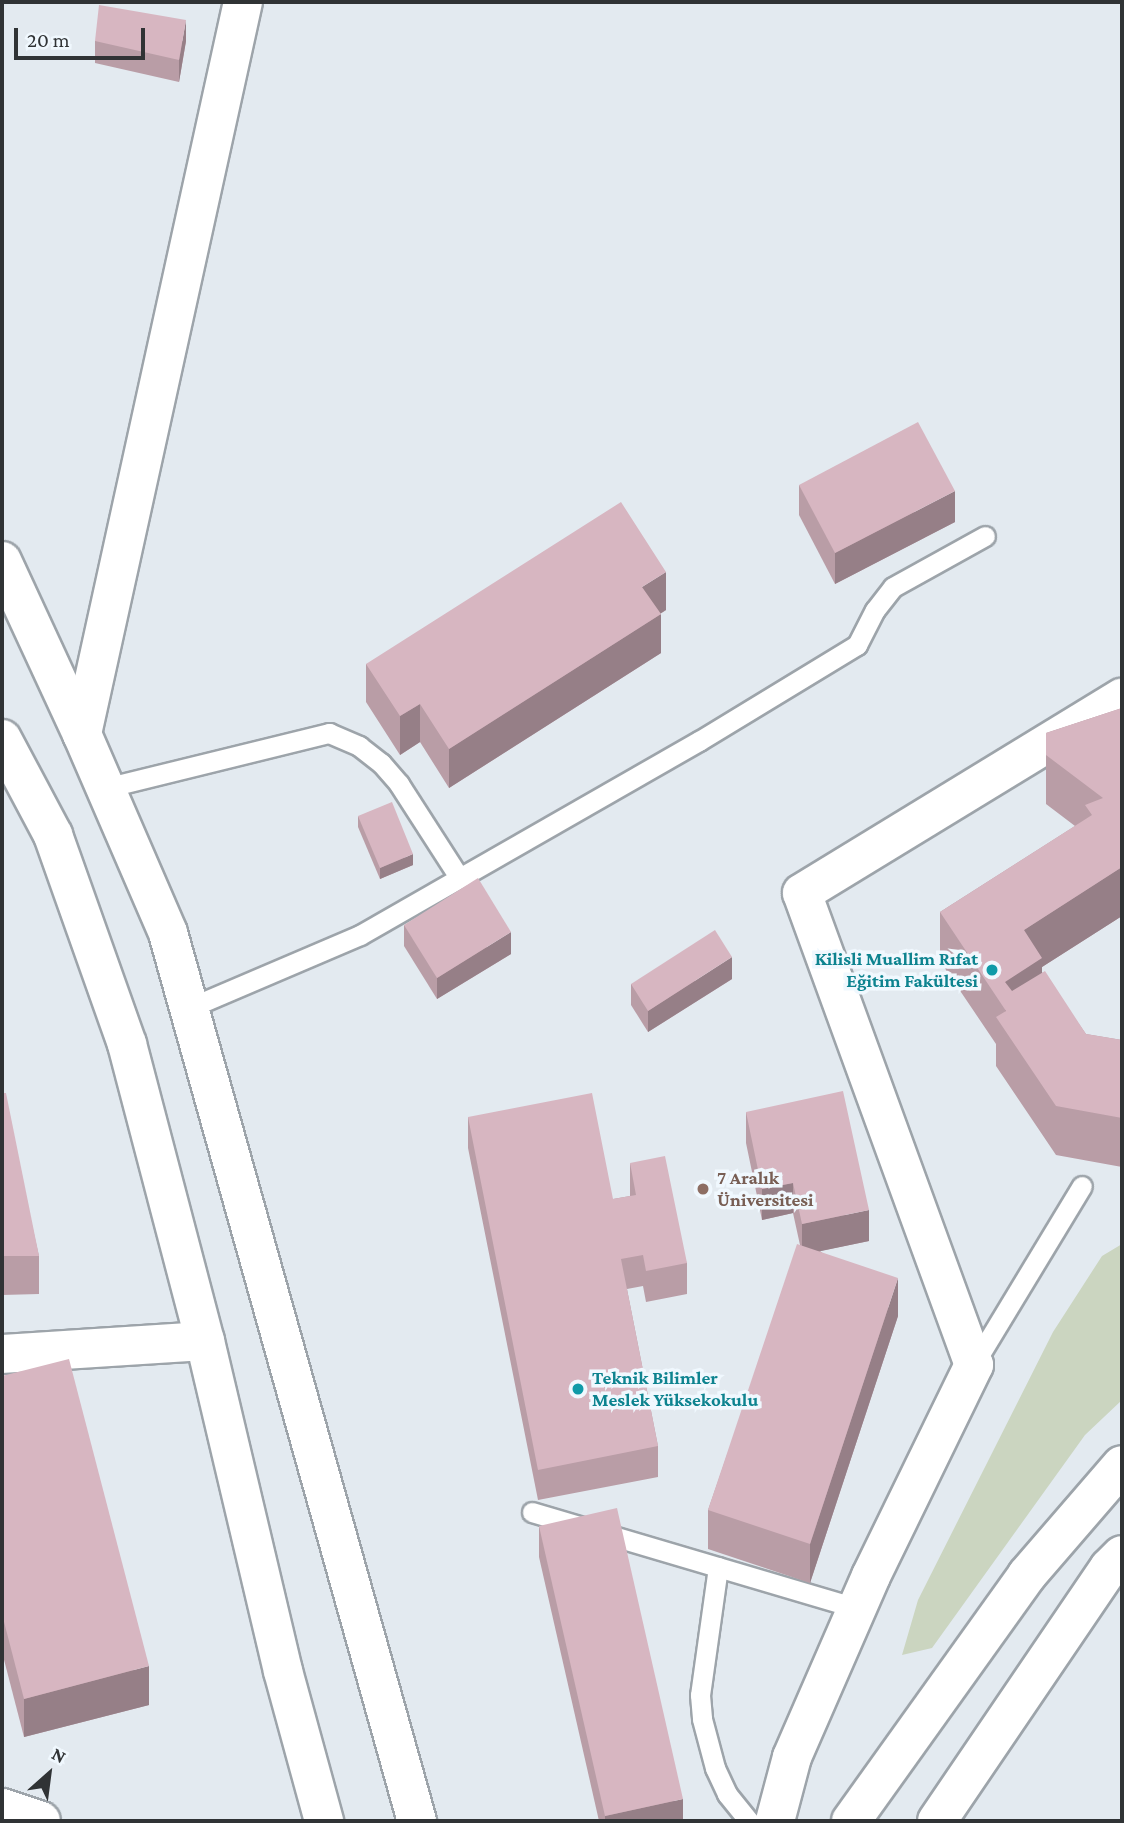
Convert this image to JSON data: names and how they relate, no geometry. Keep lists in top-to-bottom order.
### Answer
{
  "places": ["Kilisli Muallim Rıfat Eğitim Fakültesi", "7 Aralık Üniversitesi", "Teknik Bilimler Meslek Yüksekokulu"],
  "scale_bar": "20 m",
  "north": "top right"
}
